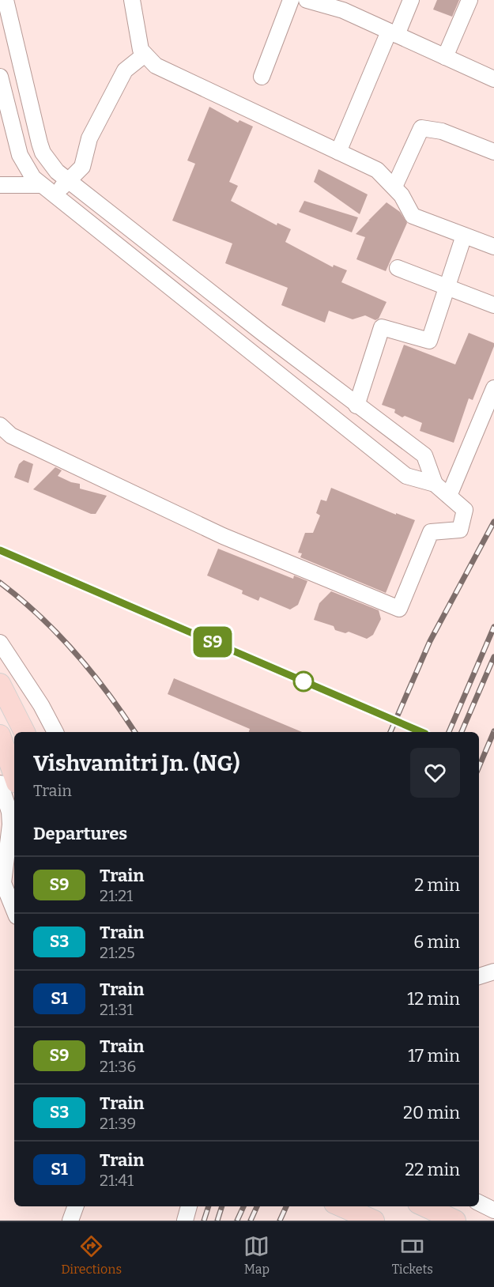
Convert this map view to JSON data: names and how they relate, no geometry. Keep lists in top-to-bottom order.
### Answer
{
  "page": {
    "on_map": "S9",
    "heading": [
      ["Vishvamitri Jn. (NG)", "Train"],
      "Departures"
    ],
    "list": [
      {
        "mark": "S9",
        "name": "Train",
        "note": "21:21",
        "value": "2 min"
      },
      {
        "mark": "S3",
        "name": "Train",
        "note": "21:25",
        "value": "6 min"
      },
      {
        "mark": "S1",
        "name": "Train",
        "note": "21:31",
        "value": "12 min"
      },
      {
        "mark": "S9",
        "name": "Train",
        "note": "21:36",
        "value": "17 min"
      },
      {
        "mark": "S3",
        "name": "Train",
        "note": "21:39",
        "value": "20 min"
      },
      {
        "mark": "S1",
        "name": "Train",
        "note": "21:41",
        "value": "22 min"
      }
    ],
    "tabs": ["Directions", "Map", "Tickets"]
  }
}
